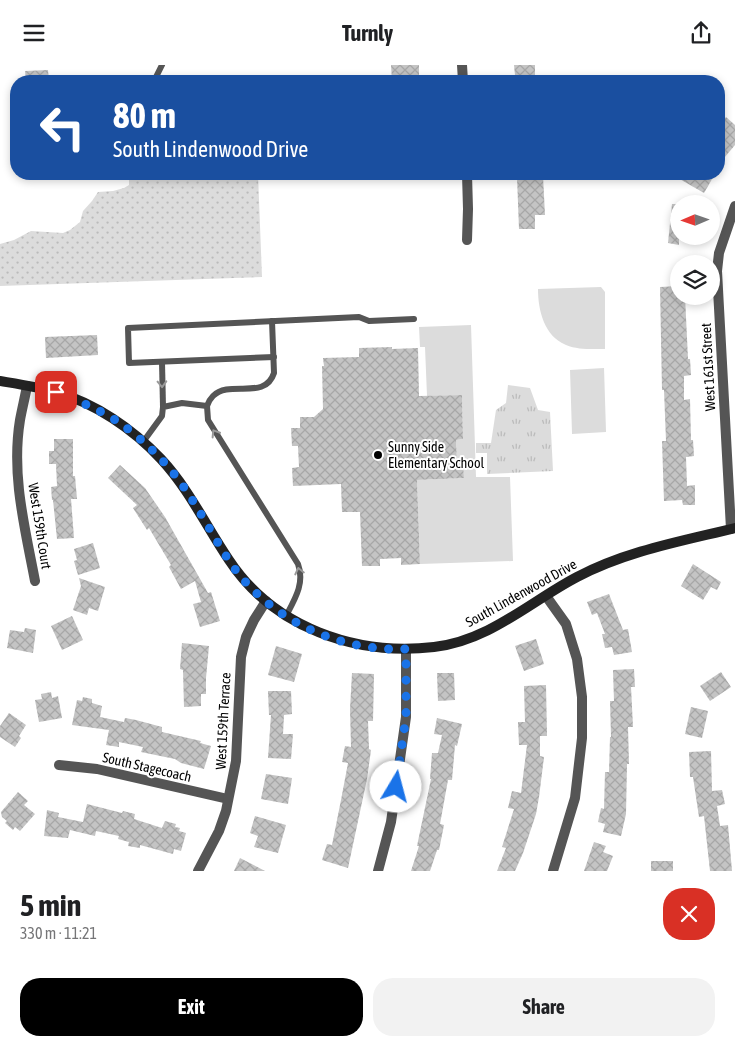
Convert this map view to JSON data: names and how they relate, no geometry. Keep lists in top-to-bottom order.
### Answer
{
  "streets": {
    "street": [
      "West 161st Street",
      "West 159th Court",
      "South Lindenwood Drive",
      "West 159th Terrace",
      "South Stagecoach"
    ]
  },
  "crossings": [
    ["West 161st Street", "South Lindenwood Drive"],
    ["West 159th Court", "South Lindenwood Drive"],
    ["South Lindenwood Drive", "West 159th Terrace"],
    ["West 159th Terrace", "South Stagecoach"]
  ],
  "places": ["Sunny Side Elementary School"],
  "north": "left",
  "page": {
    "header": "Turnly",
    "turn": ["80 m", "South Lindenwood Drive"],
    "heading": ["5 min", "330 m · 11:21"],
    "buttons": ["Exit", "Share"]
  }
}
